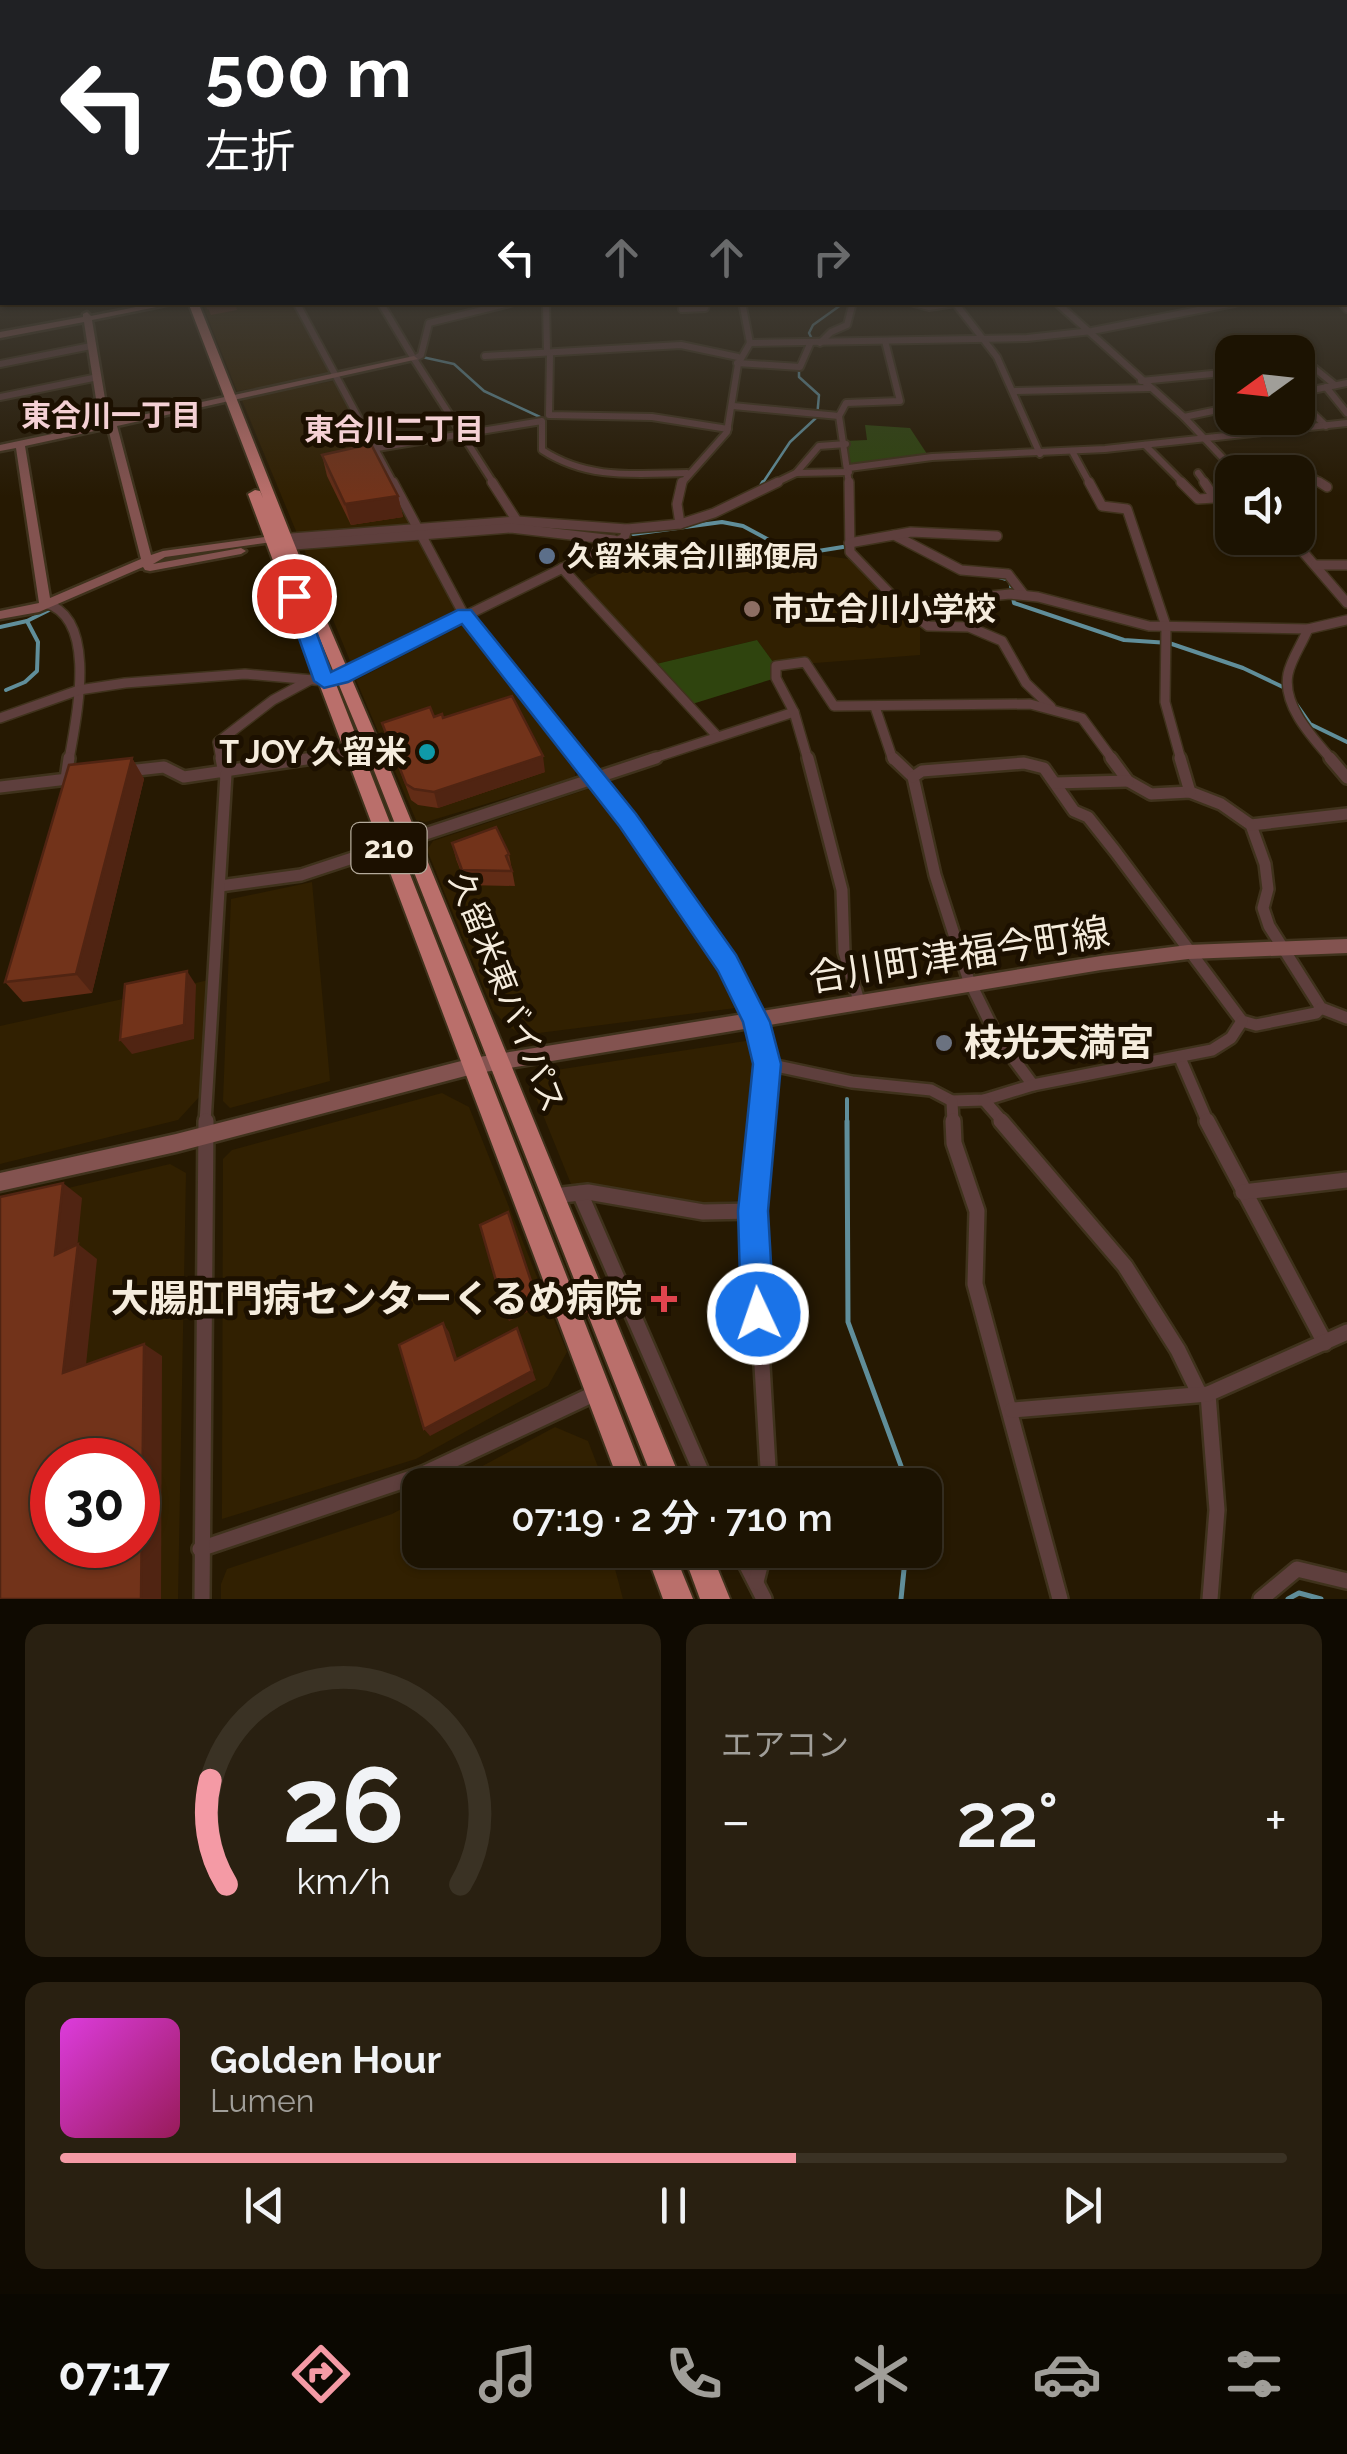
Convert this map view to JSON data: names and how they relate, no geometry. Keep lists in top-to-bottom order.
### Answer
{
  "streets": {
    "highway": ["210", "久留米東バイパス"],
    "street": ["合川町津福今町線"]
  },
  "crossings": [
    ["合川町津福今町線", "久留米東バイパス"]
  ],
  "districts": ["東合川一丁目", "東合川二丁目"],
  "places": {
    "other": [
      "久留米東合川郵便局",
      "市立合川小学校",
      "T JOY 久留米",
      "枝光天満宮"
    ],
    "health": ["大腸肛門病センターくるめ病院"]
  },
  "north": "left",
  "page": {
    "turn": ["500 m", "左折"],
    "limit": "30",
    "trip": "07:19 · 2 分 · 710 m",
    "tile": "エアコン",
    "heat": ["−", "22°", "+"],
    "song": ["Golden Hour", "Lumen"],
    "tabs": "07:17",
    "gauge": ["26", "km/h"]
  }
}
